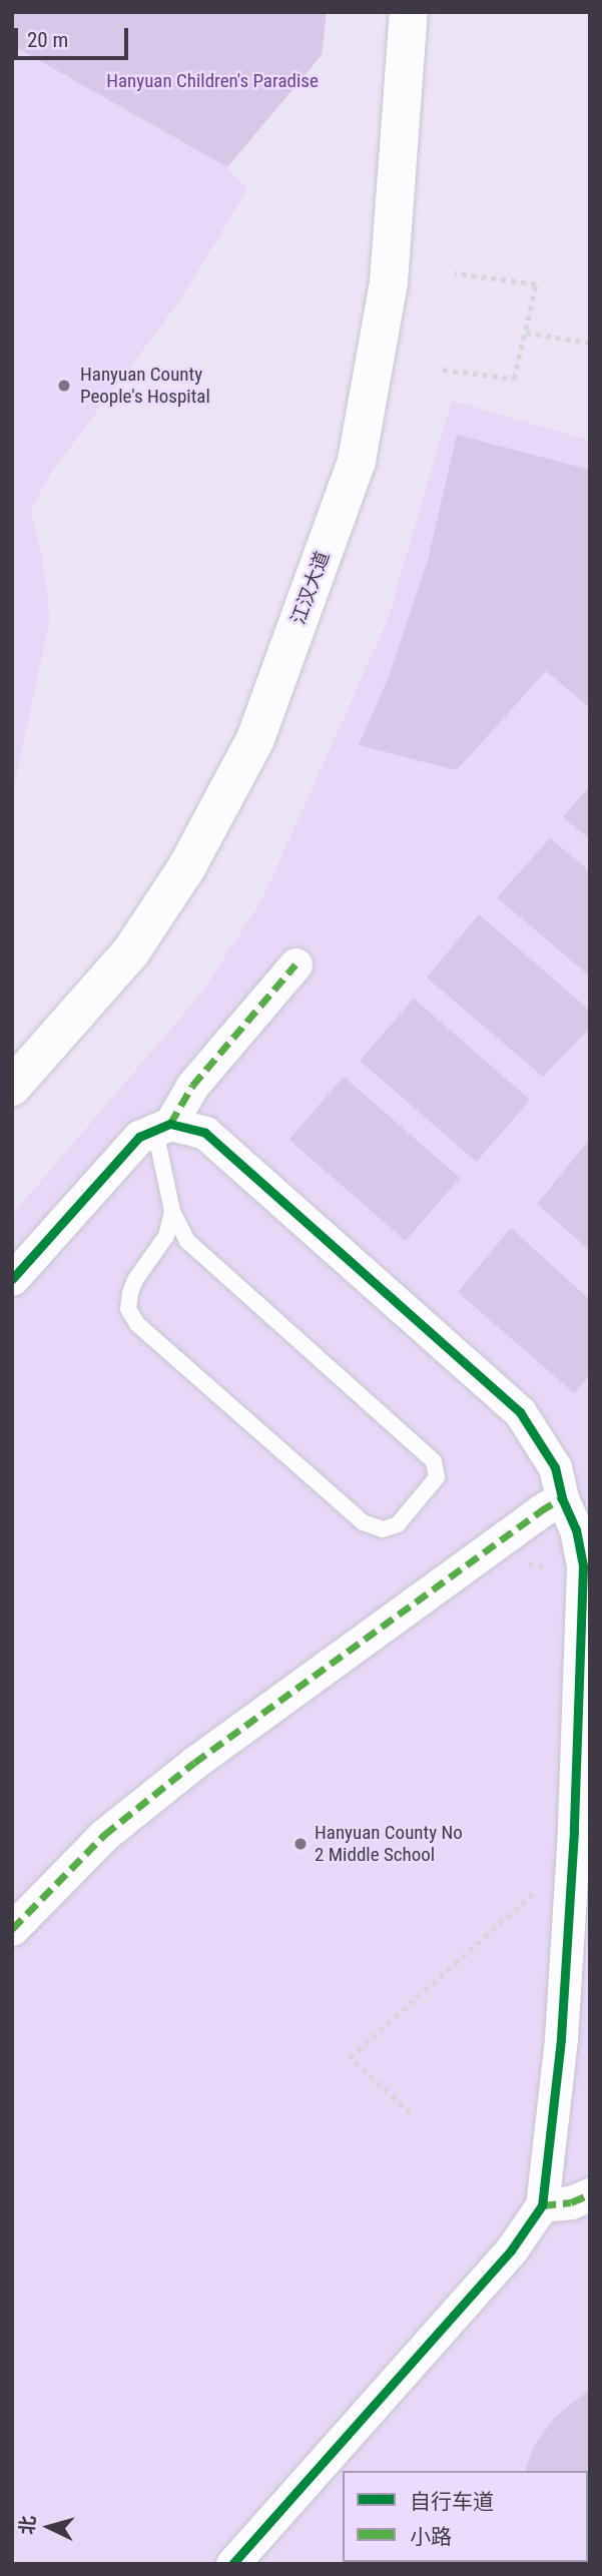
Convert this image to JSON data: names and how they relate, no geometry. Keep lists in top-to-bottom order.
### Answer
{
  "streets": {
    "main road": ["江汉大道"]
  },
  "parks": ["Hanyuan Children's Paradise"],
  "places": ["Hanyuan County People's Hospital", "Hanyuan County No 2 Middle School"],
  "legend": ["自行车道", "小路"],
  "scale_bar": "20 m",
  "north": "left"
}
